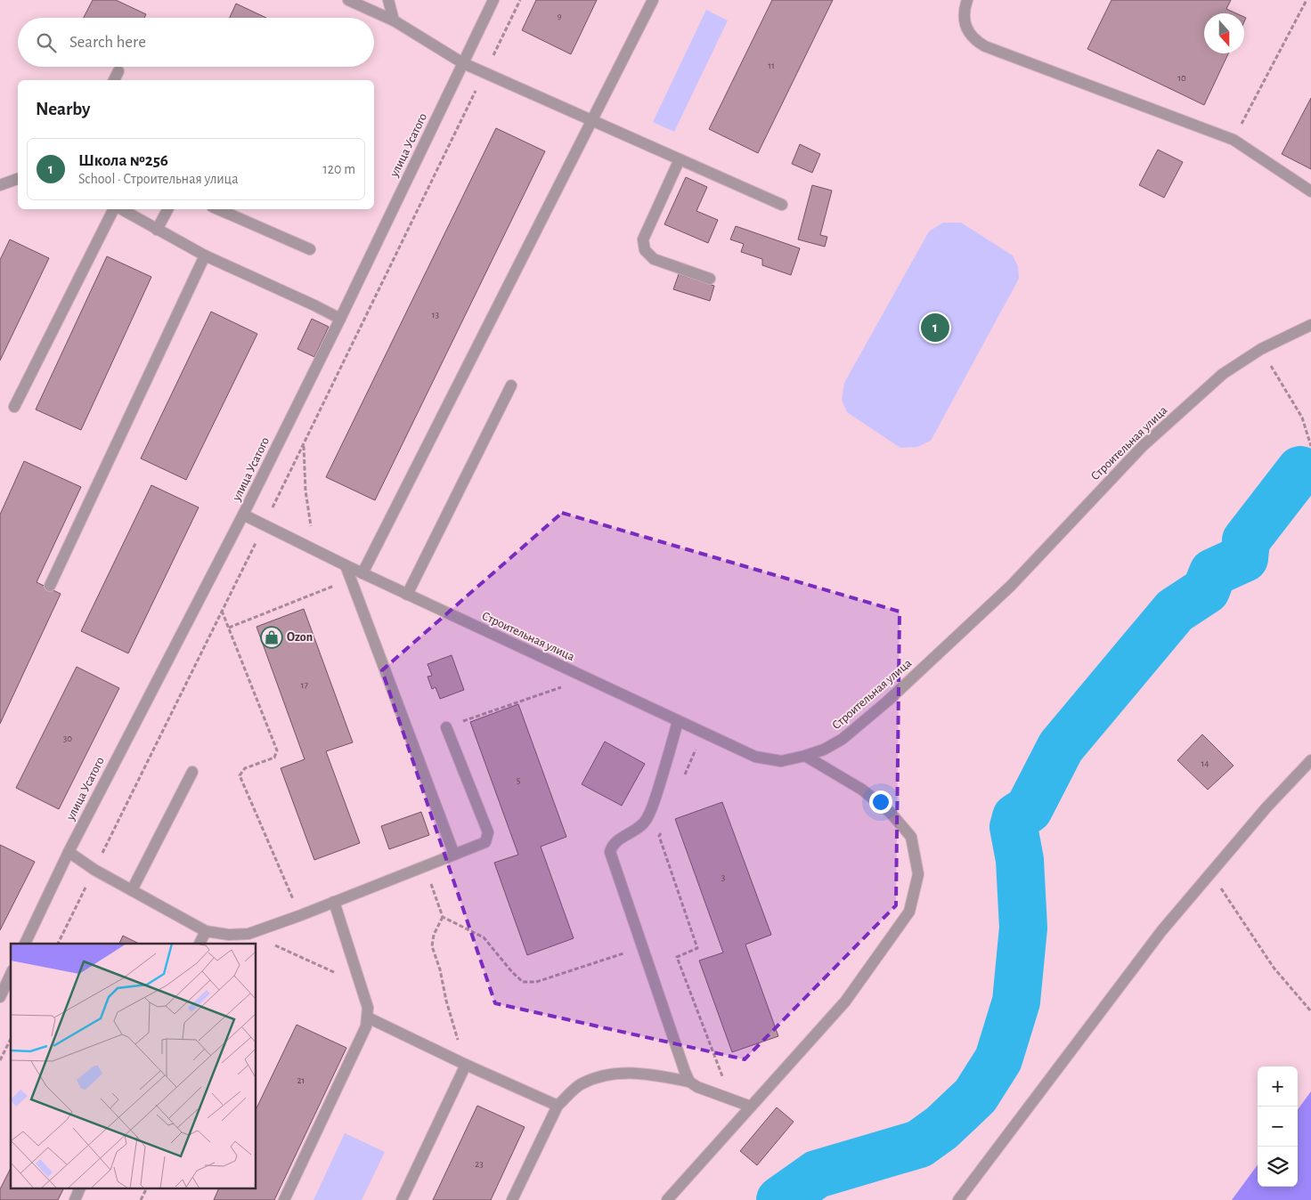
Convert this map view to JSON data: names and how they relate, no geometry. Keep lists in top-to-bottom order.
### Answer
{
  "streets": {
    "street": ["улица Усатого", "Строительная улица"]
  },
  "crossings": [
    ["улица Усатого", "Строительная улица"]
  ],
  "places": {
    "shop": ["Ozon"]
  },
  "house_numbers": [
    "9",
    "11",
    "10",
    "13",
    "17",
    "30",
    "14",
    "5",
    "3",
    "21",
    "23"
  ],
  "north": "bottom",
  "page": {
    "search": "Search here",
    "heading": "Nearby",
    "list": [
      {
        "mark": "1",
        "name": "Школа №256",
        "note": "School · Строительная улица",
        "value": "120 m"
      }
    ],
    "pins": "1",
    "map_buttons": ["+", "−"]
  }
}
